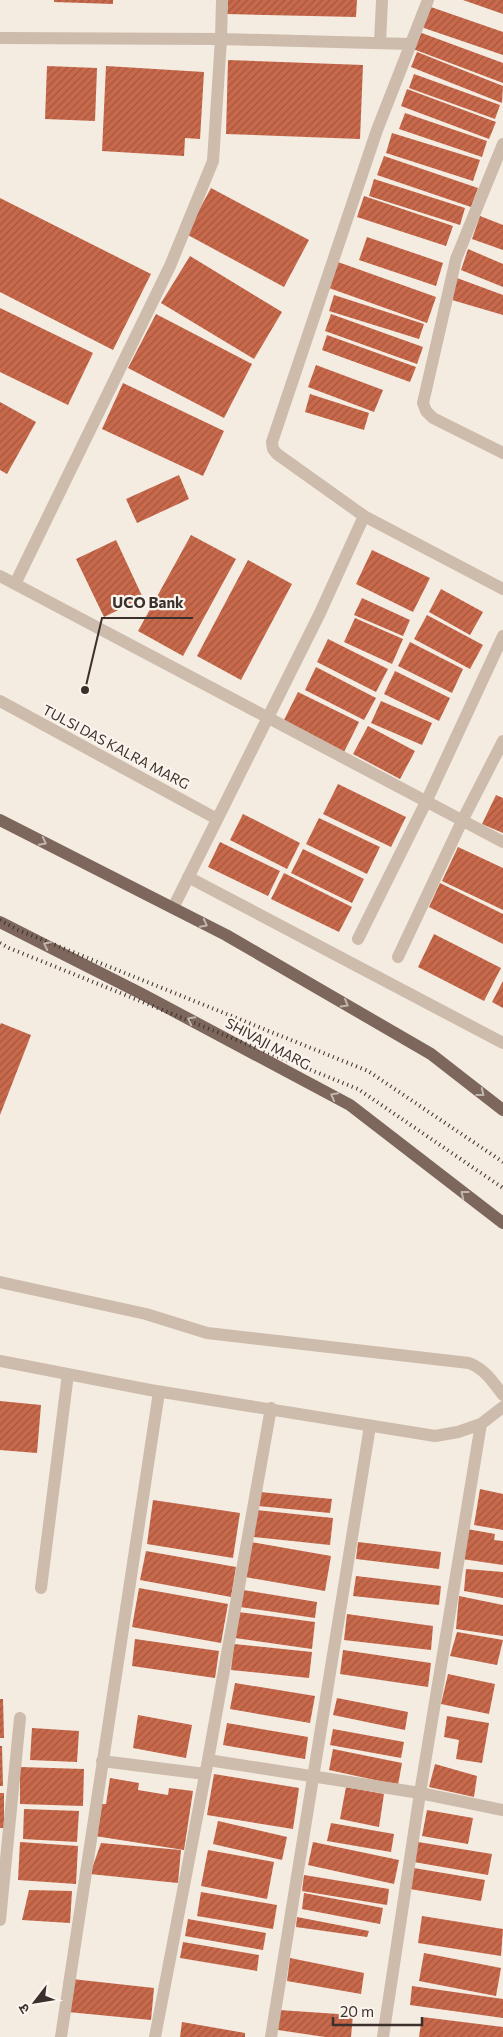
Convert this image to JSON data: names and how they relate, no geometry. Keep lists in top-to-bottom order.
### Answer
{
  "streets": {
    "main road": ["SHIVAJI MARG"],
    "street": ["TULSI DAS KALRA MARG"]
  },
  "places": ["UCO Bank"],
  "scale_bar": "20 m",
  "north": "bottom left"
}
